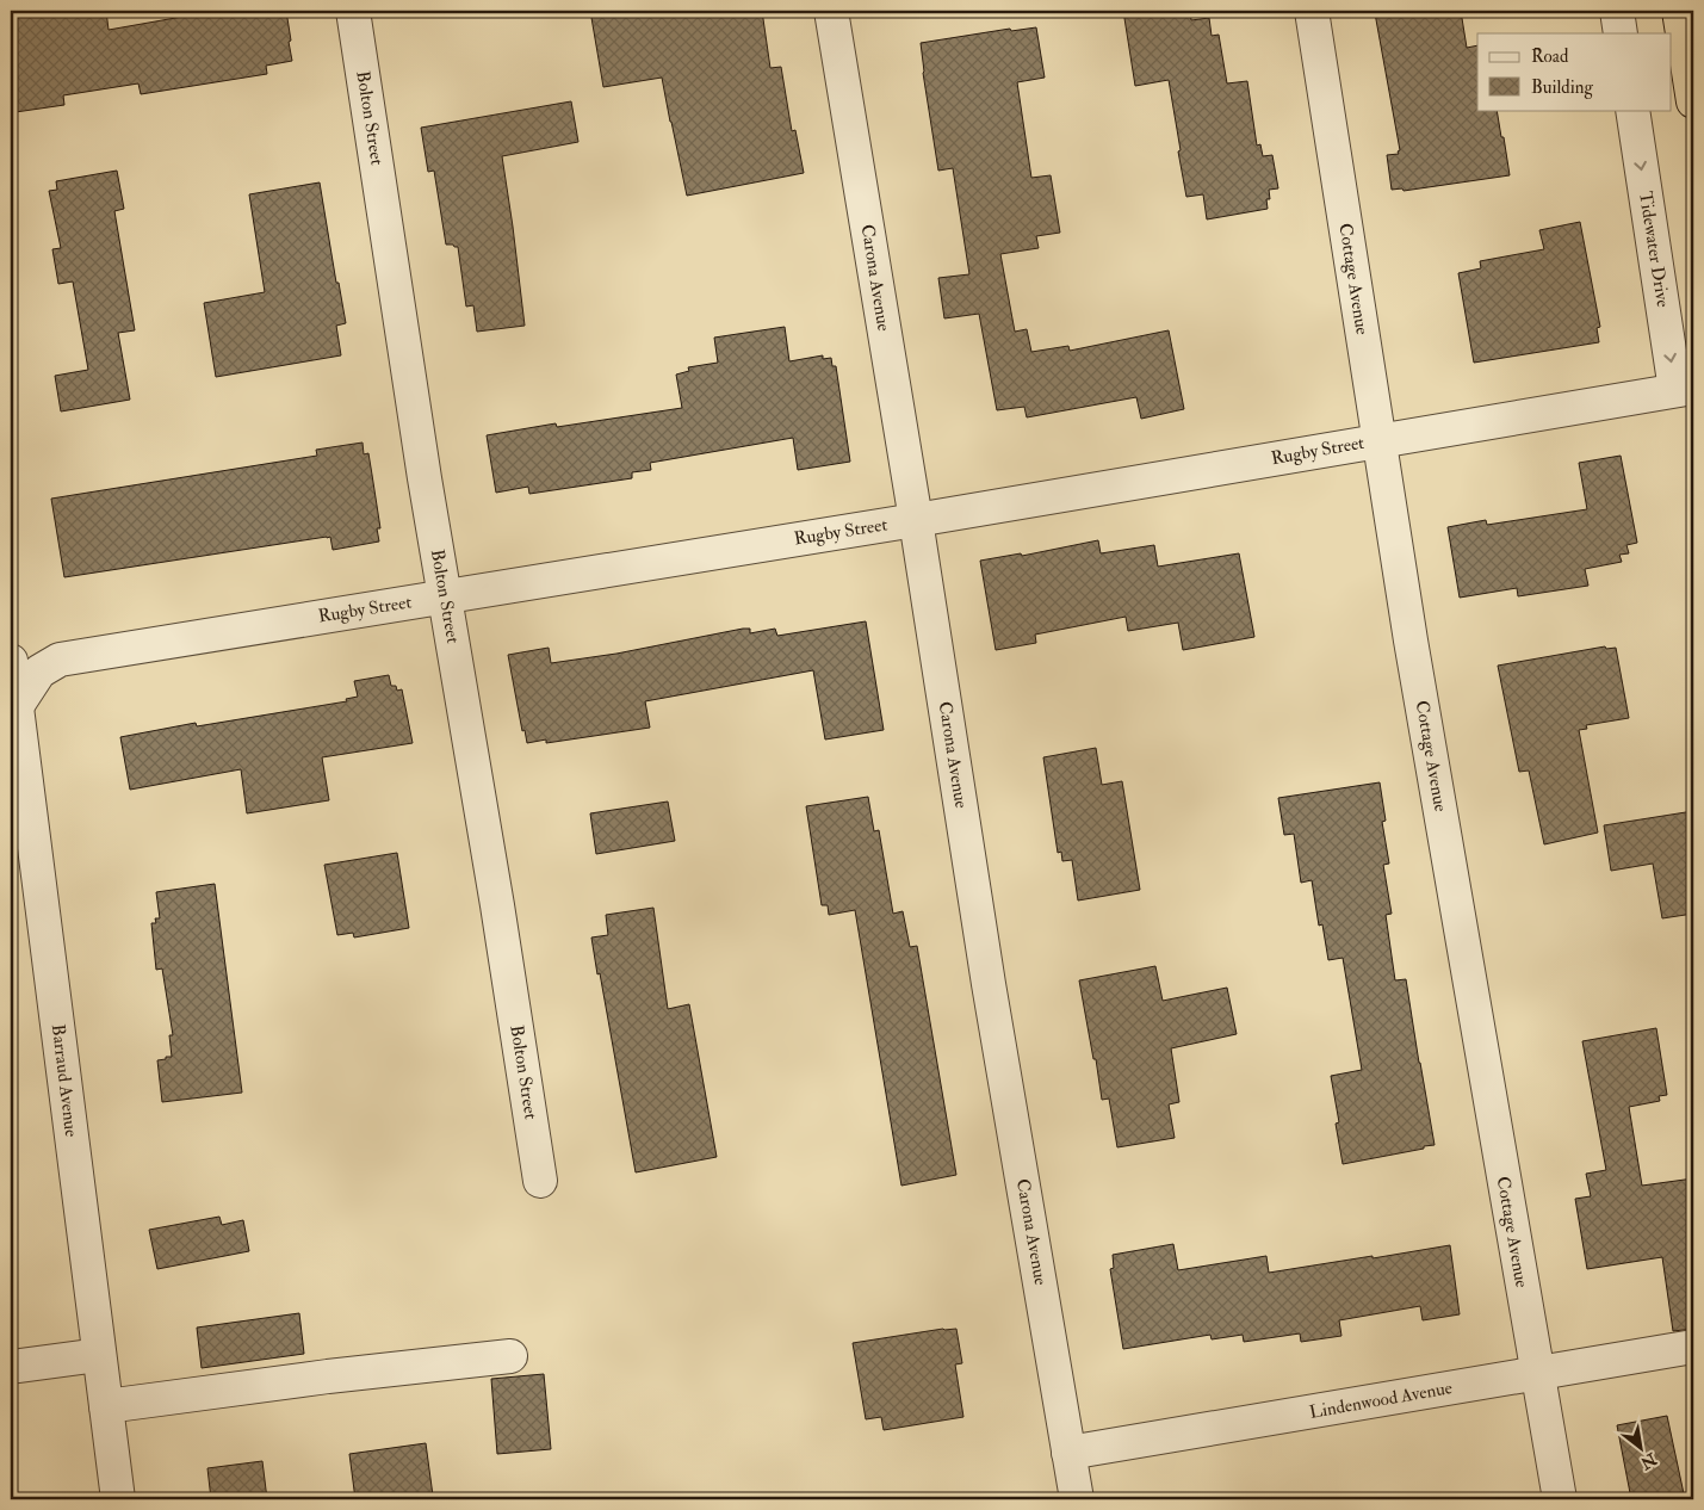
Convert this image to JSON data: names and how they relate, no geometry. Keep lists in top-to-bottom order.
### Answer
{
  "streets": {
    "street": [
      "Bolton Street",
      "Tidewater Drive",
      "Carona Avenue",
      "Cottage Avenue",
      "Rugby Street",
      "Barraud Avenue",
      "Lindenwood Avenue"
    ]
  },
  "crossings": [
    ["Bolton Street", "Rugby Street"],
    ["Tidewater Drive", "Rugby Street"],
    ["Carona Avenue", "Rugby Street"],
    ["Carona Avenue", "Lindenwood Avenue"],
    ["Cottage Avenue", "Rugby Street"],
    ["Cottage Avenue", "Lindenwood Avenue"],
    ["Rugby Street", "Barraud Avenue"]
  ],
  "one_way": ["Tidewater Drive"],
  "legend": ["Road", "Building"],
  "north": "bottom right"
}
